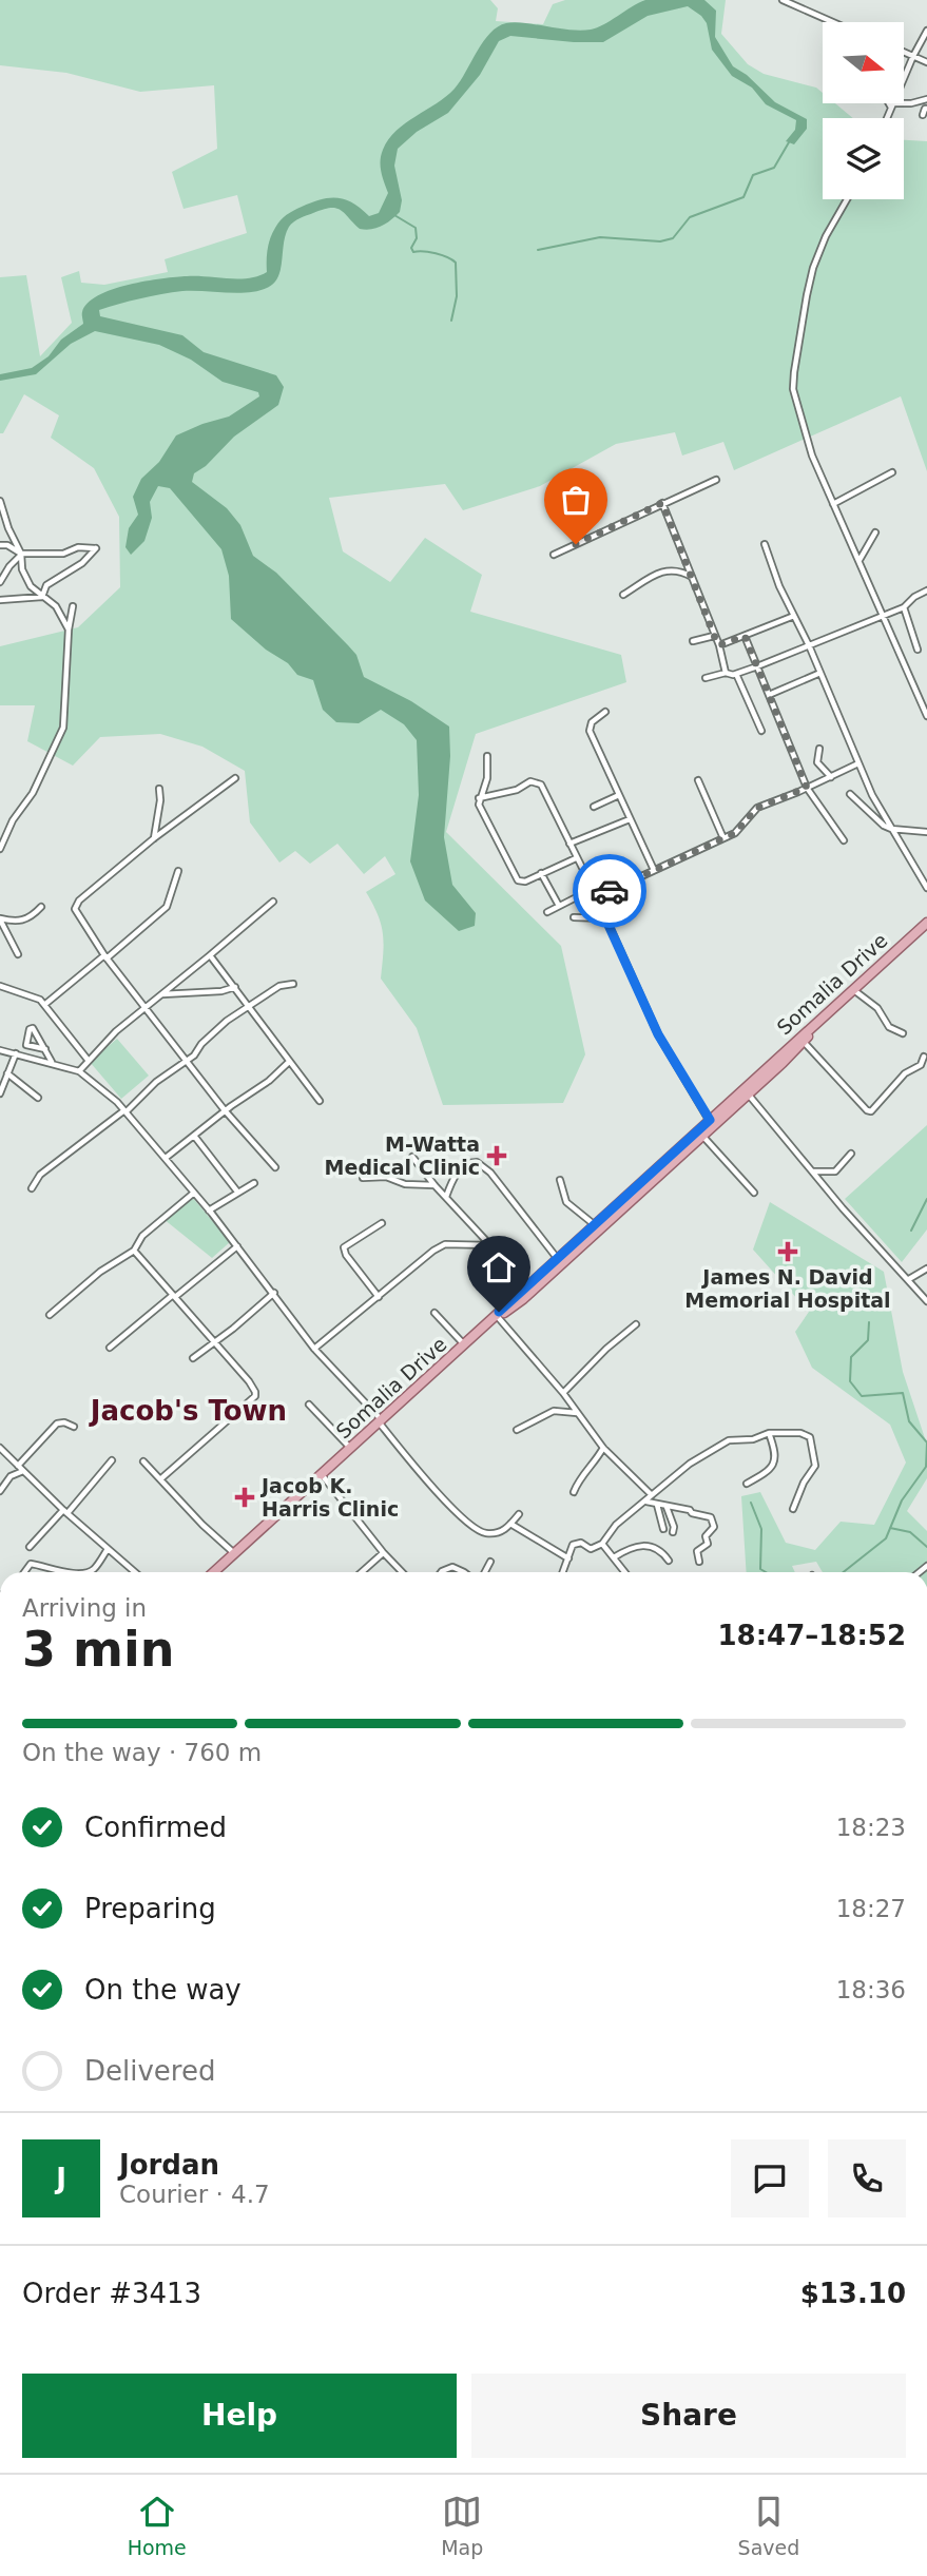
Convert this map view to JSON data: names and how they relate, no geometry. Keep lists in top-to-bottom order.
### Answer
{
  "streets": {
    "main road": ["Somalia Drive"]
  },
  "districts": ["Jacob's Town"],
  "places": {
    "health": ["M-Watta Medical Clinic", "James N. David Memorial Hospital", "Jacob K. Harris Clinic"]
  },
  "north": "right",
  "page": {
    "heading": ["3 min", "Arriving in", "18:47–18:52"],
    "panel": [
      "Jordan",
      "Courier · 4.7",
      "Order #3413",
      "$13.10"
    ],
    "bar": "On the way · 760 m",
    "list": [
      ["Confirmed", "18:23"],
      ["Preparing", "18:27"],
      ["On the way", "18:36"],
      "Delivered"
    ],
    "round": "J",
    "buttons": ["Help", "Share"],
    "tabs": ["Home", "Map", "Saved"]
  }
}
